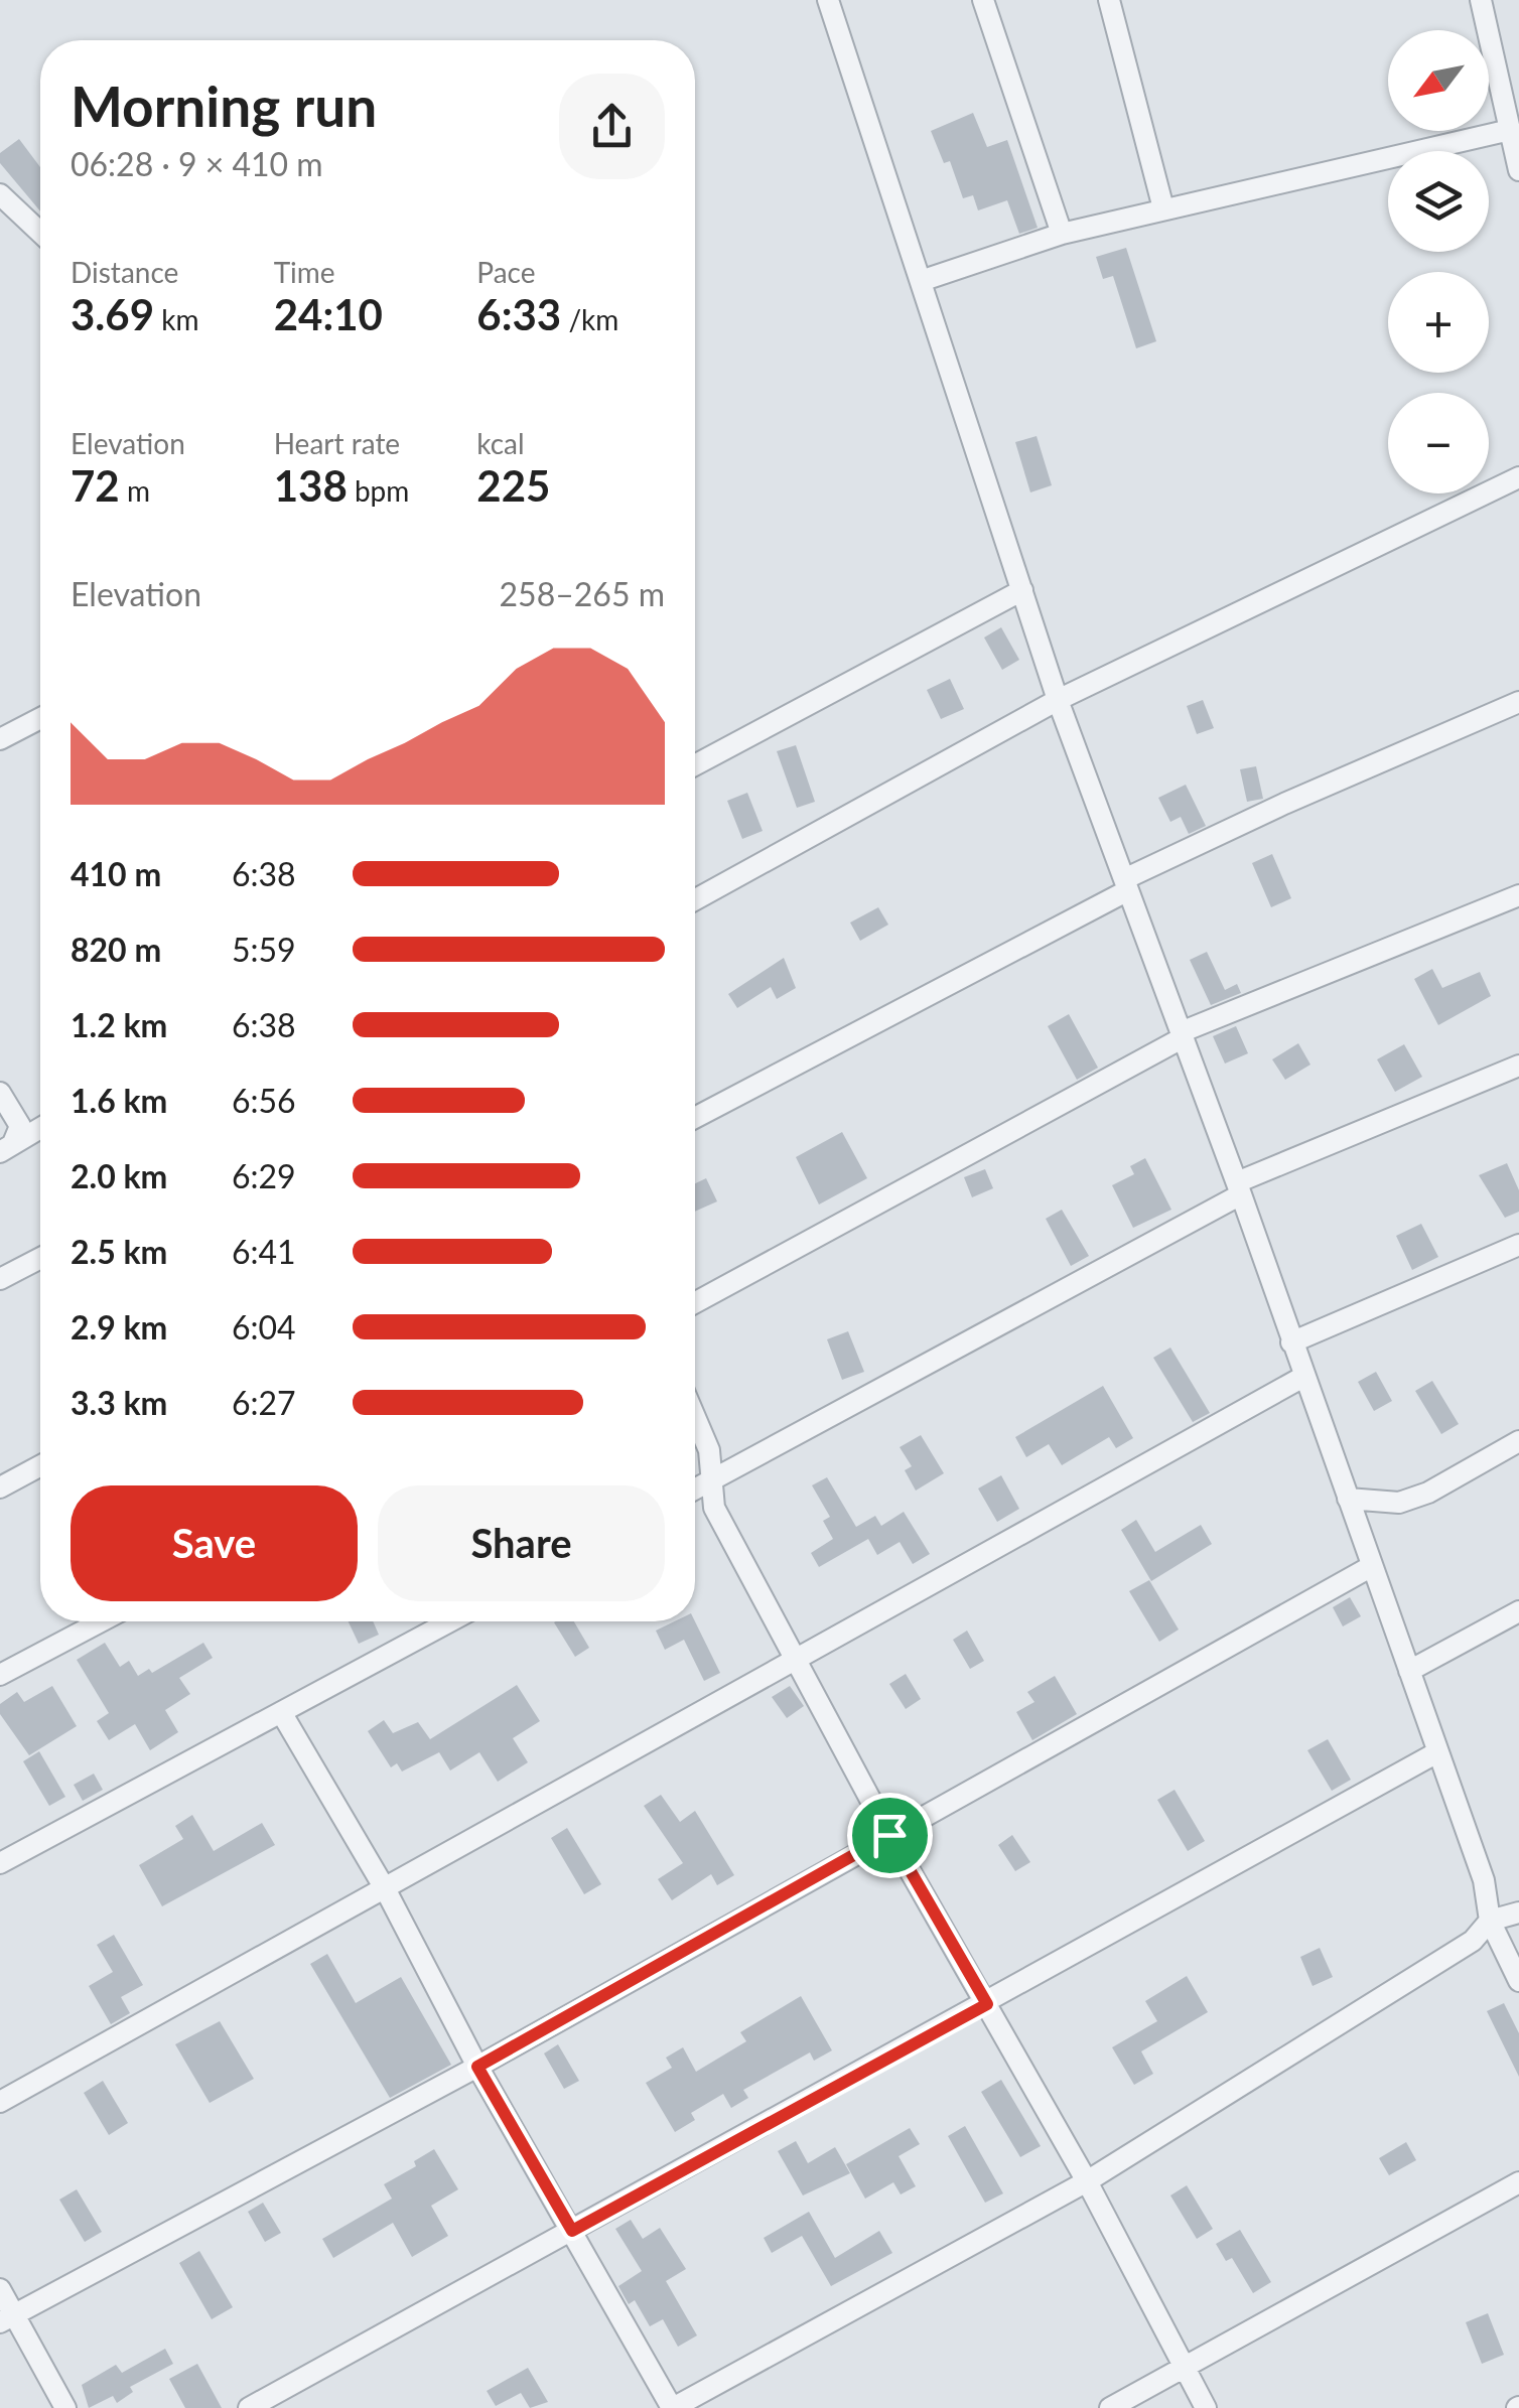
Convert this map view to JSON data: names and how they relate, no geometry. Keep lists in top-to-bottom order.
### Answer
{
  "north": "bottom left",
  "page": {
    "map_buttons": ["+", "−"],
    "heading": ["Morning run", "06:28 · 9 × 410 m"],
    "stats": [
      ["Distance", "3.69 km"],
      ["Time", "24:10"],
      ["Pace", "6:33 /km"],
      ["Elevation", "72 m"],
      ["Heart rate", "138 bpm"],
      ["kcal", "225"]
    ],
    "chart": ["Elevation", "258–265 m"],
    "list": [
      {
        "name": "410 m",
        "note": "6:38"
      },
      {
        "name": "820 m",
        "note": "5:59"
      },
      {
        "name": "1.2 km",
        "note": "6:38"
      },
      {
        "name": "1.6 km",
        "note": "6:56"
      },
      {
        "name": "2.0 km",
        "note": "6:29"
      },
      {
        "name": "2.5 km",
        "note": "6:41"
      },
      {
        "name": "2.9 km",
        "note": "6:04"
      },
      {
        "name": "3.3 km",
        "note": "6:27"
      }
    ],
    "buttons": ["Save", "Share"]
  }
}
